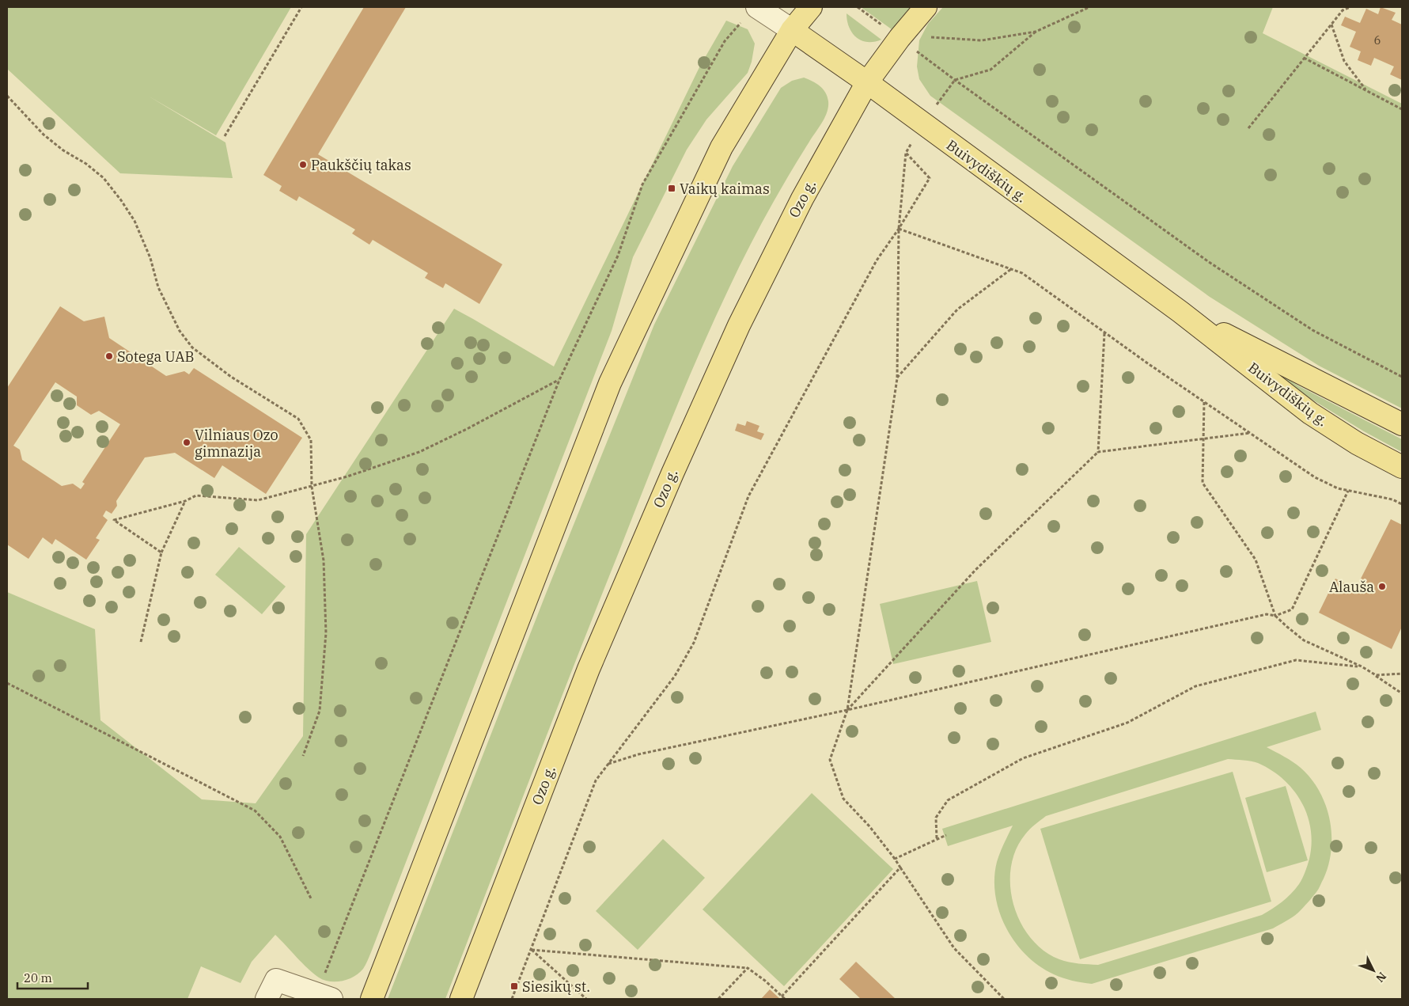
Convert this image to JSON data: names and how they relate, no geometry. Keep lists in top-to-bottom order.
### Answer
{
  "streets": {
    "main road": ["Buivydiškių g.", "Ozo g."]
  },
  "crossings": [
    ["Buivydiškių g.", "Ozo g."]
  ],
  "places": {
    "other": [
      "Paukščių takas",
      "Sotega UAB",
      "Vilniaus Ozo gimnazija",
      "Alauša"
    ],
    "transit": ["Vaikų kaimas", "Siesikų st."]
  },
  "house_numbers": ["6"],
  "scale_bar": "20 m",
  "north": "bottom right"
}
